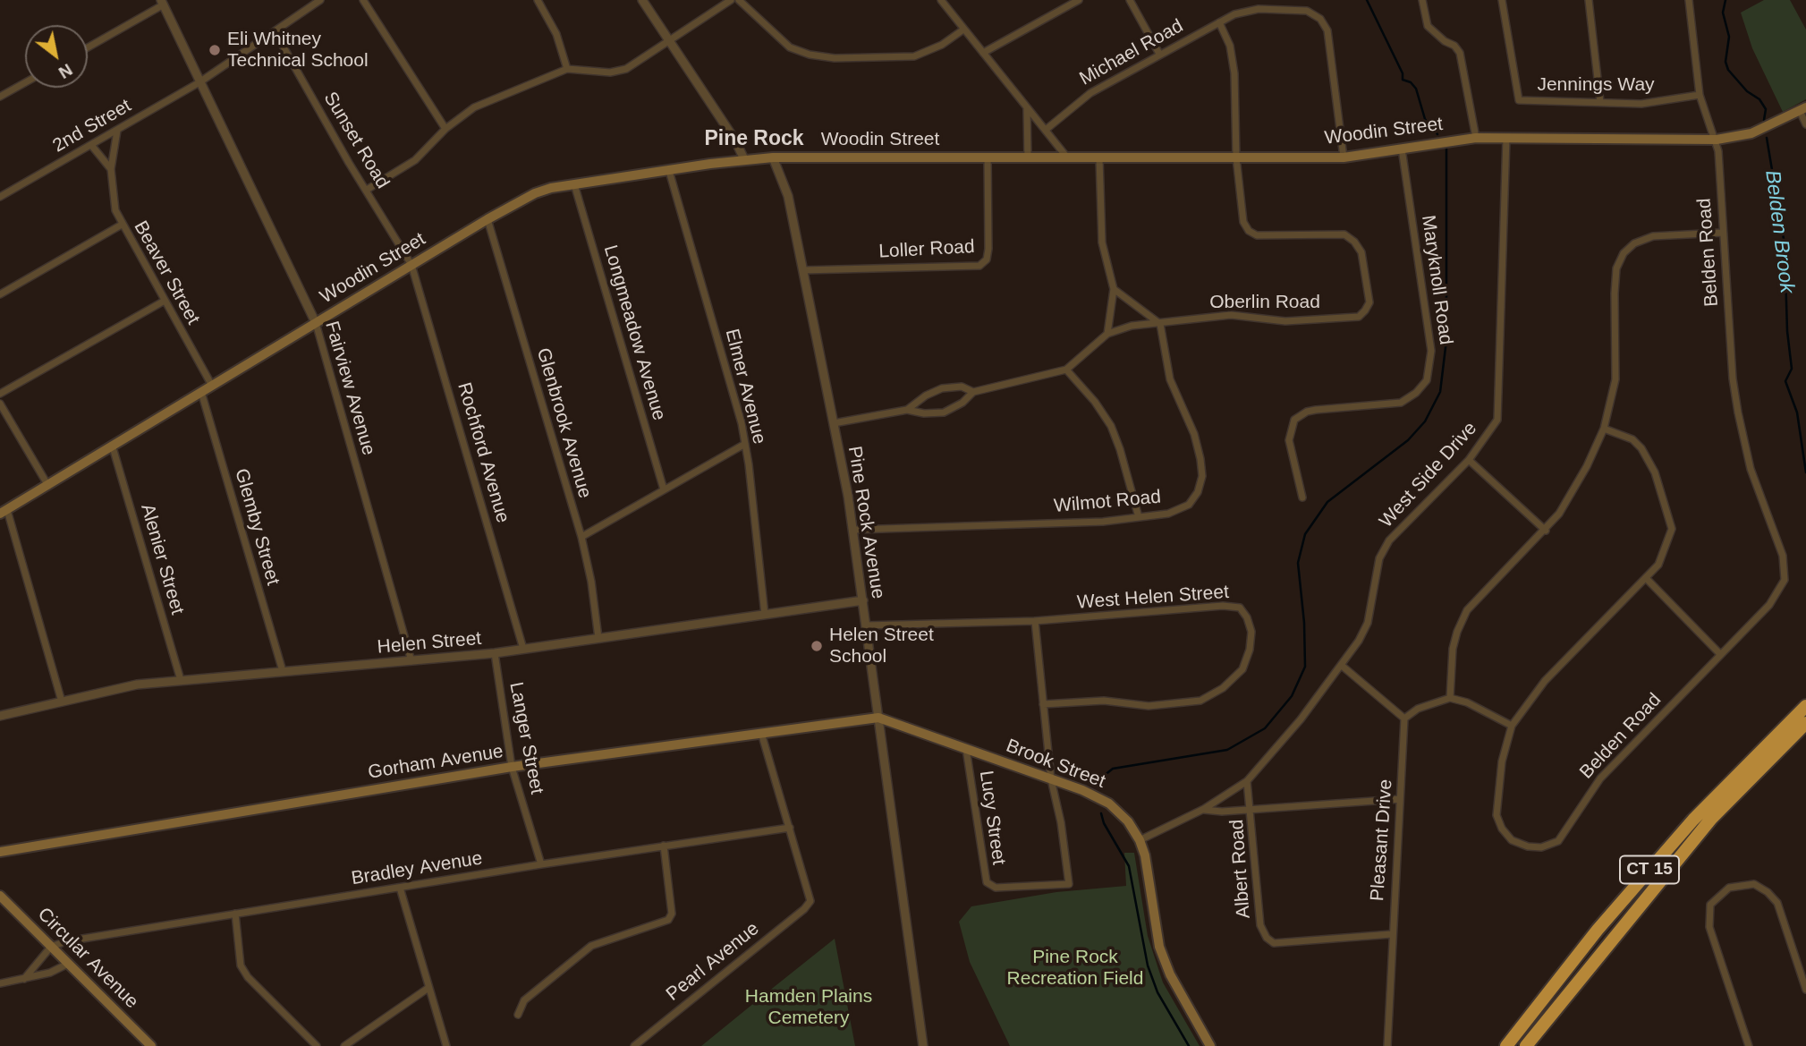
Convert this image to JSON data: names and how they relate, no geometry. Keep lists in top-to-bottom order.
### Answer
{
  "streets": {
    "highway": ["CT 15"],
    "main road": [
      "Woodin Street",
      "Gorham Avenue",
      "Brook Street",
      "Circular Avenue"
    ],
    "street": [
      "Michael Road",
      "Jennings Way",
      "2nd Street",
      "Sunset Road",
      "Loller Road",
      "Belden Road",
      "Beaver Street",
      "Maryknoll Road",
      "Oberlin Road",
      "Longmeadow Avenue",
      "Elmer Avenue",
      "Fairview Avenue",
      "Glenbrook Avenue",
      "Rochford Avenue",
      "West Side Drive",
      "Wilmot Road",
      "Pine Rock Avenue",
      "Glemby Street",
      "Alenier Street",
      "West Helen Street",
      "Helen Street",
      "Langer Street",
      "Lucy Street",
      "Pleasant Drive",
      "Bradley Avenue",
      "Albert Road",
      "Pearl Avenue"
    ]
  },
  "crossings": [
    ["Michael Road", "Woodin Street"],
    ["Michael Road", "Oberlin Road"],
    ["Jennings Way", "Belden Road"],
    ["2nd Street", "Sunset Road"],
    ["2nd Street", "Beaver Street"],
    ["2nd Street", "Fairview Avenue"],
    ["Woodin Street", "Sunset Road"],
    ["Woodin Street", "Loller Road"],
    ["Woodin Street", "Belden Road"],
    ["Woodin Street", "Beaver Street"],
    ["Woodin Street", "Maryknoll Road"],
    ["Woodin Street", "Oberlin Road"],
    ["Woodin Street", "Longmeadow Avenue"],
    ["Woodin Street", "Elmer Avenue"],
    ["Woodin Street", "Fairview Avenue"],
    ["Woodin Street", "Glenbrook Avenue"],
    ["Woodin Street", "Rochford Avenue"],
    ["Woodin Street", "West Side Drive"],
    ["Woodin Street", "Pine Rock Avenue"],
    ["Woodin Street", "Glemby Street"],
    ["Woodin Street", "Alenier Street"],
    ["Sunset Road", "Rochford Avenue"],
    ["Loller Road", "Pine Rock Avenue"],
    ["Oberlin Road", "Wilmot Road"],
    ["Oberlin Road", "Pine Rock Avenue"],
    ["Elmer Avenue", "Helen Street"],
    ["Fairview Avenue", "Helen Street"],
    ["Glenbrook Avenue", "Helen Street"],
    ["Rochford Avenue", "Helen Street"],
    ["West Side Drive", "Brook Street"],
    ["West Side Drive", "Albert Road"],
    ["Wilmot Road", "Pine Rock Avenue"],
    ["Pine Rock Avenue", "West Helen Street"],
    ["Pine Rock Avenue", "Helen Street"],
    ["Pine Rock Avenue", "Gorham Avenue"],
    ["Pine Rock Avenue", "Brook Street"],
    ["Glemby Street", "Helen Street"],
    ["Alenier Street", "Helen Street"],
    ["Helen Street", "Langer Street"],
    ["Langer Street", "Gorham Avenue"],
    ["Langer Street", "Bradley Avenue"],
    ["Gorham Avenue", "Brook Street"],
    ["Brook Street", "Lucy Street"],
    ["Pleasant Drive", "Albert Road"],
    ["Bradley Avenue", "Circular Avenue"],
    ["Bradley Avenue", "Pearl Avenue"]
  ],
  "districts": ["Pine Rock"],
  "water": ["Belden Brook"],
  "parks": ["Pine Rock Recreation Field", "Hamden Plains Cemetery"],
  "places": ["Eli Whitney Technical School", "Helen Street School"],
  "north": "bottom right"
}
